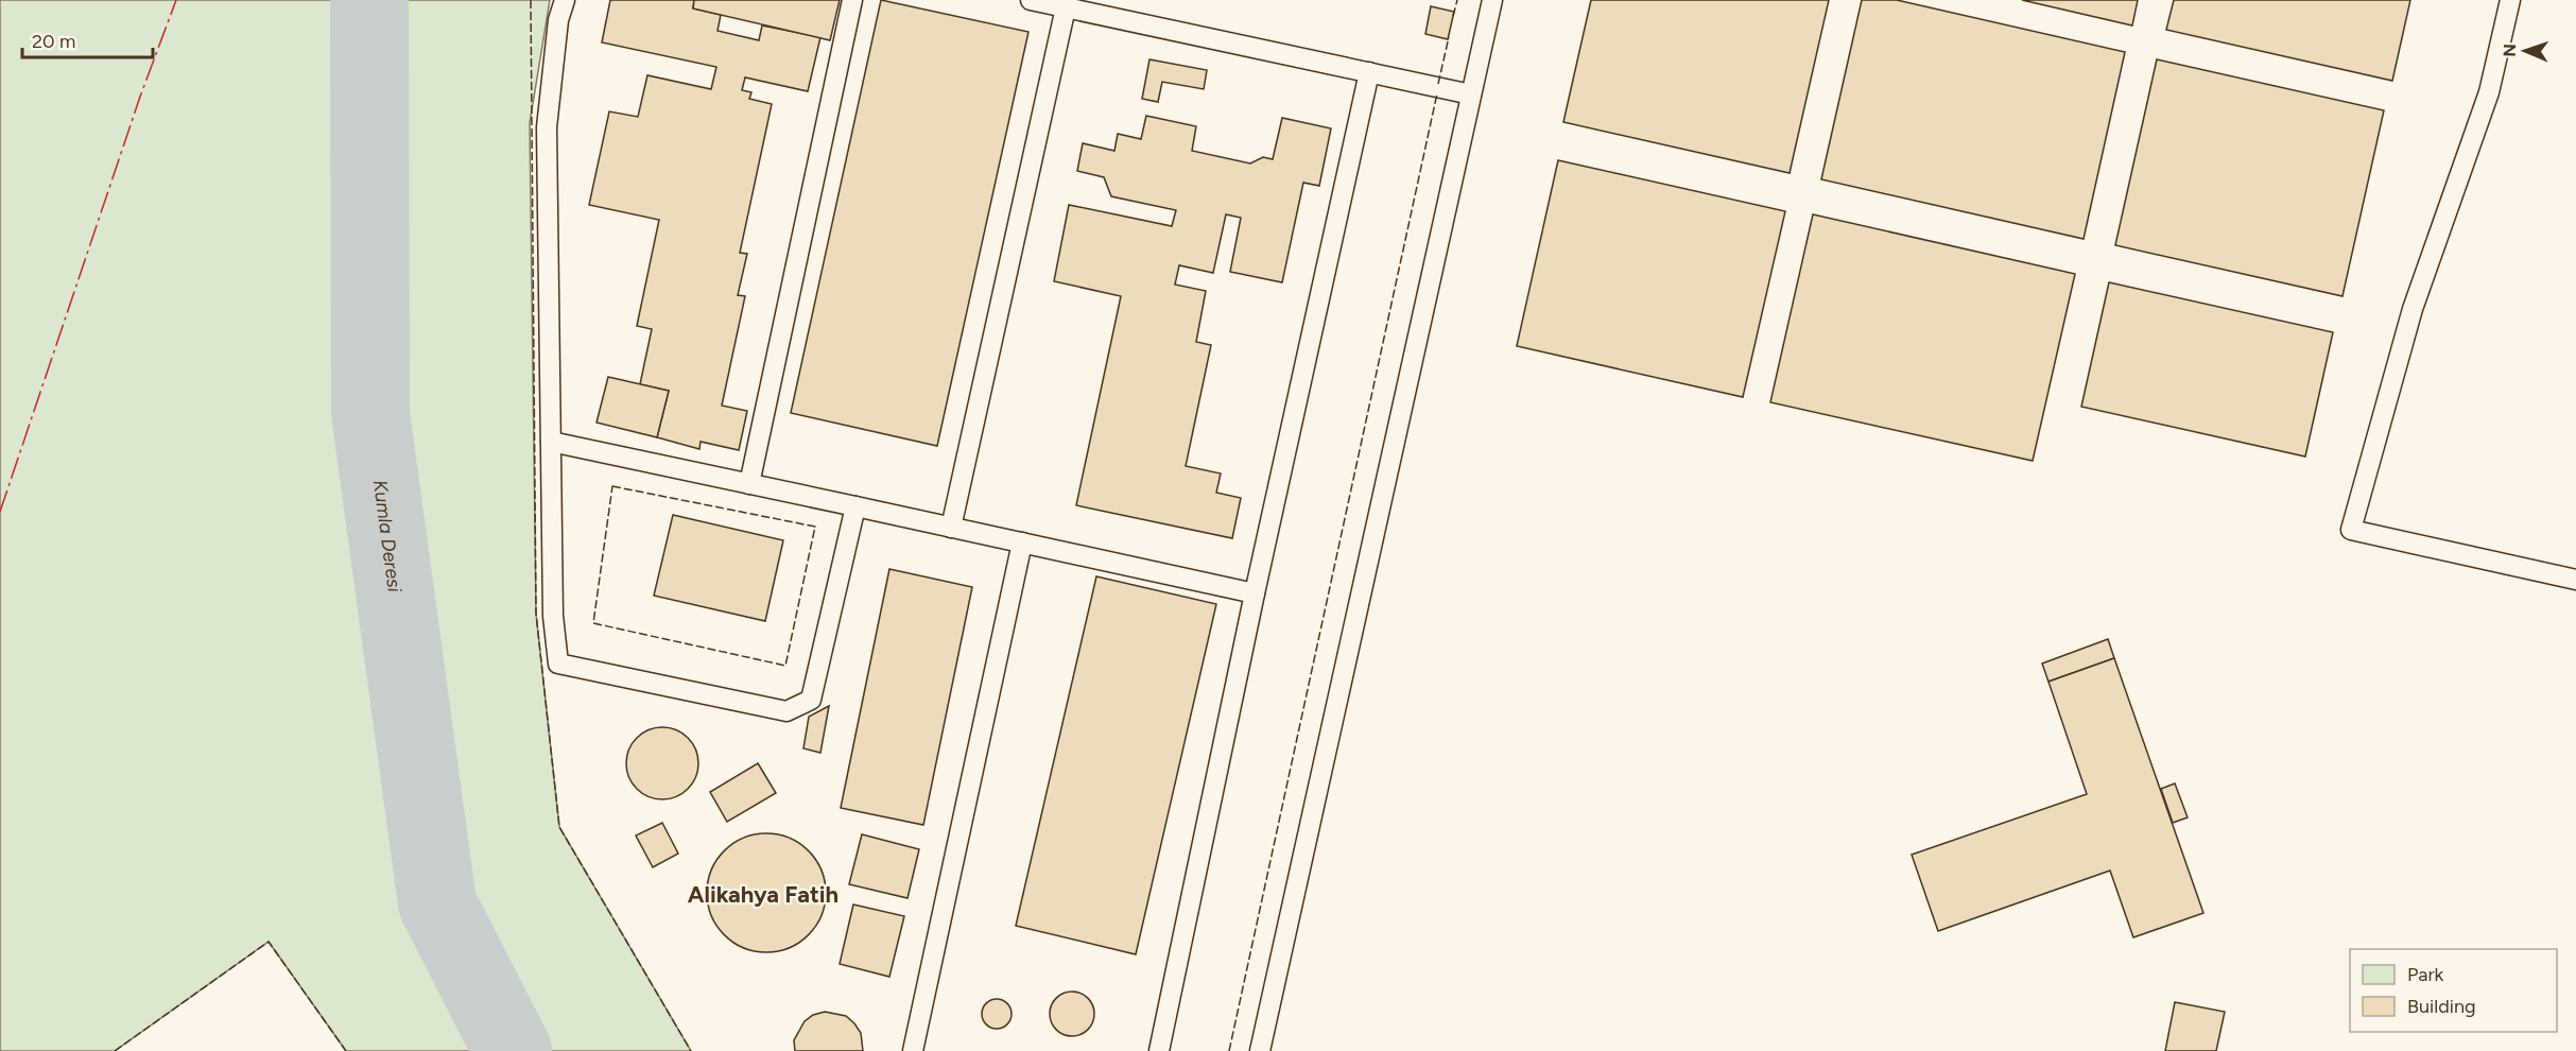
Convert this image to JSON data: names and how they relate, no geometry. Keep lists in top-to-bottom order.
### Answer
{
  "districts": ["Alikahya Fatih"],
  "water": ["Kumla Deresi"],
  "legend": ["Park", "Building"],
  "scale_bar": "20 m",
  "north": "left"
}
